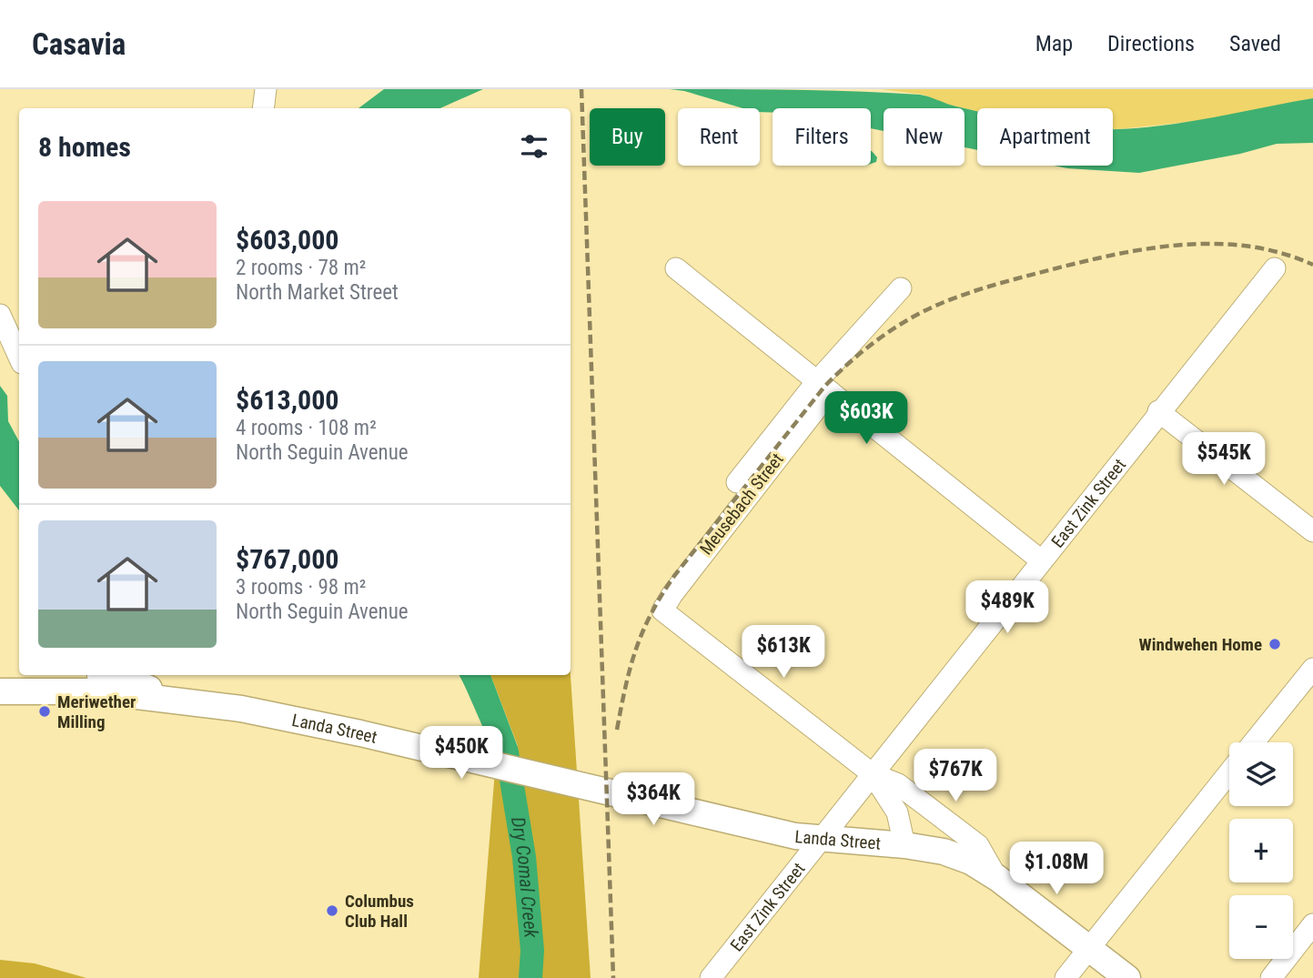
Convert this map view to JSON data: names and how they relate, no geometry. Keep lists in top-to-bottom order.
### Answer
{
  "streets": {
    "main road": ["Landa Street"],
    "street": ["East Zink Street", "Meusebach Street"]
  },
  "crossings": [
    ["East Zink Street", "Meusebach Street"],
    ["East Zink Street", "Landa Street"]
  ],
  "water": ["Dry Comal Creek"],
  "places": ["Windwehen Home", "Meriwether Milling", "Columbus Club Hall"],
  "page": {
    "header": "Casavia",
    "nav": ["Map", "Directions", "Saved"],
    "chip": [
      "Buy",
      "Rent",
      "Filters",
      "New",
      "Apartment"
    ],
    "heading": "8 homes",
    "list": [
      {
        "name": "$603,000",
        "note": "2 rooms · 78 m² · North Market Street"
      },
      {
        "name": "$613,000",
        "note": "4 rooms · 108 m² · North Seguin Avenue"
      },
      {
        "name": "$767,000",
        "note": "3 rooms · 98 m² · North Seguin Avenue"
      }
    ],
    "price": [
      "$603K",
      "$545K",
      "$489K",
      "$613K",
      "$450K",
      "$767K",
      "$364K",
      "$1.08M"
    ],
    "map_buttons": ["+", "−"]
  }
}
